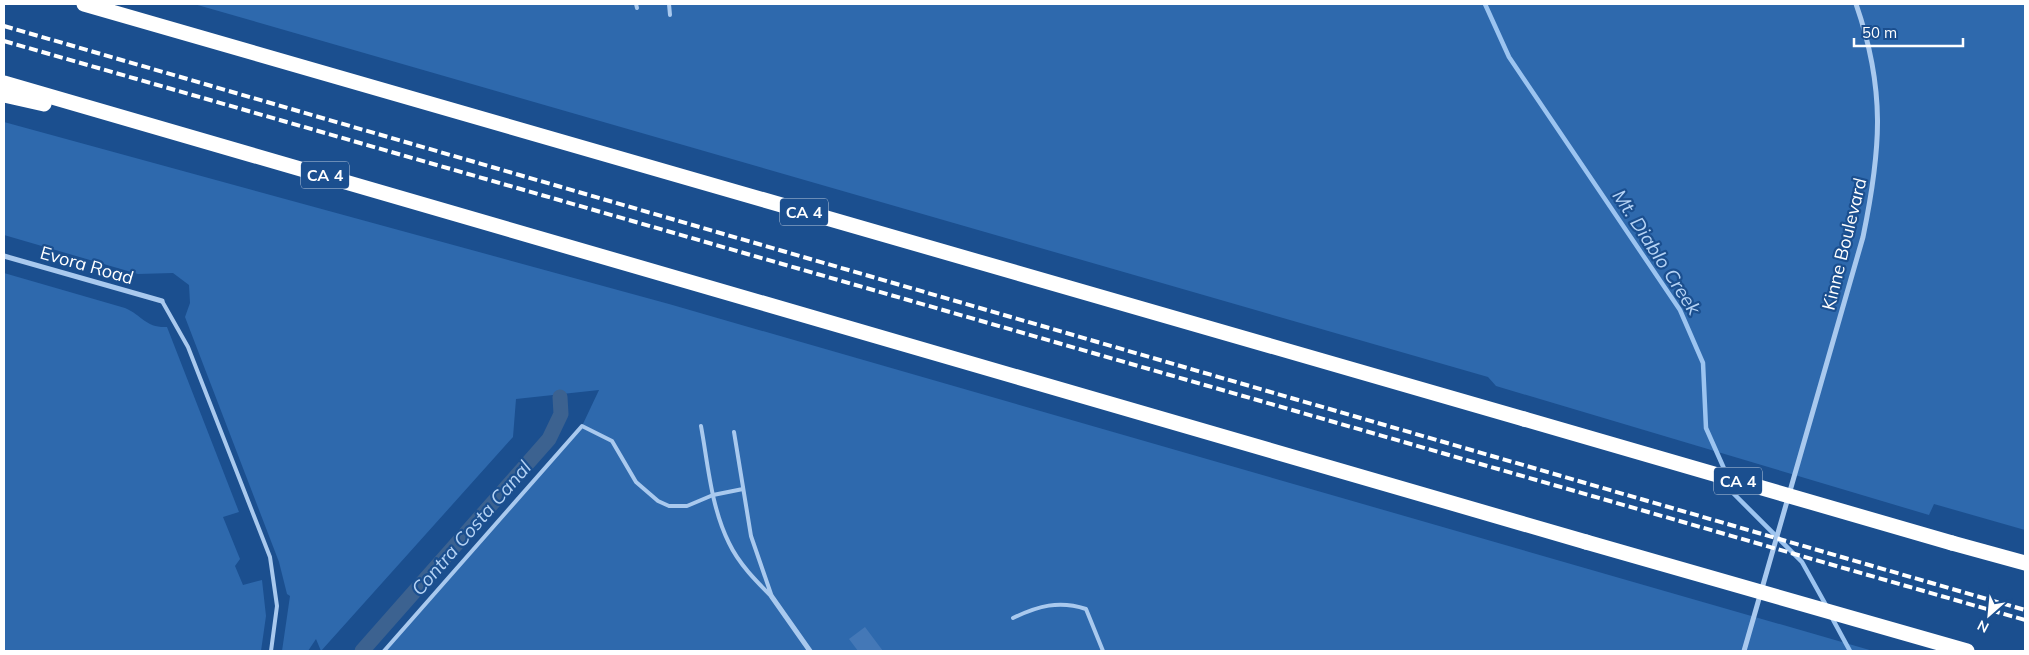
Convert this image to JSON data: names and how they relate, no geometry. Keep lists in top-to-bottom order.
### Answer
{
  "streets": {
    "highway": ["CA 4"],
    "street": ["Kinne Boulevard", "Evora Road"]
  },
  "water": ["Mt. Diablo Creek", "Contra Costa Canal"],
  "scale_bar": "50 m",
  "north": "bottom left"
}
